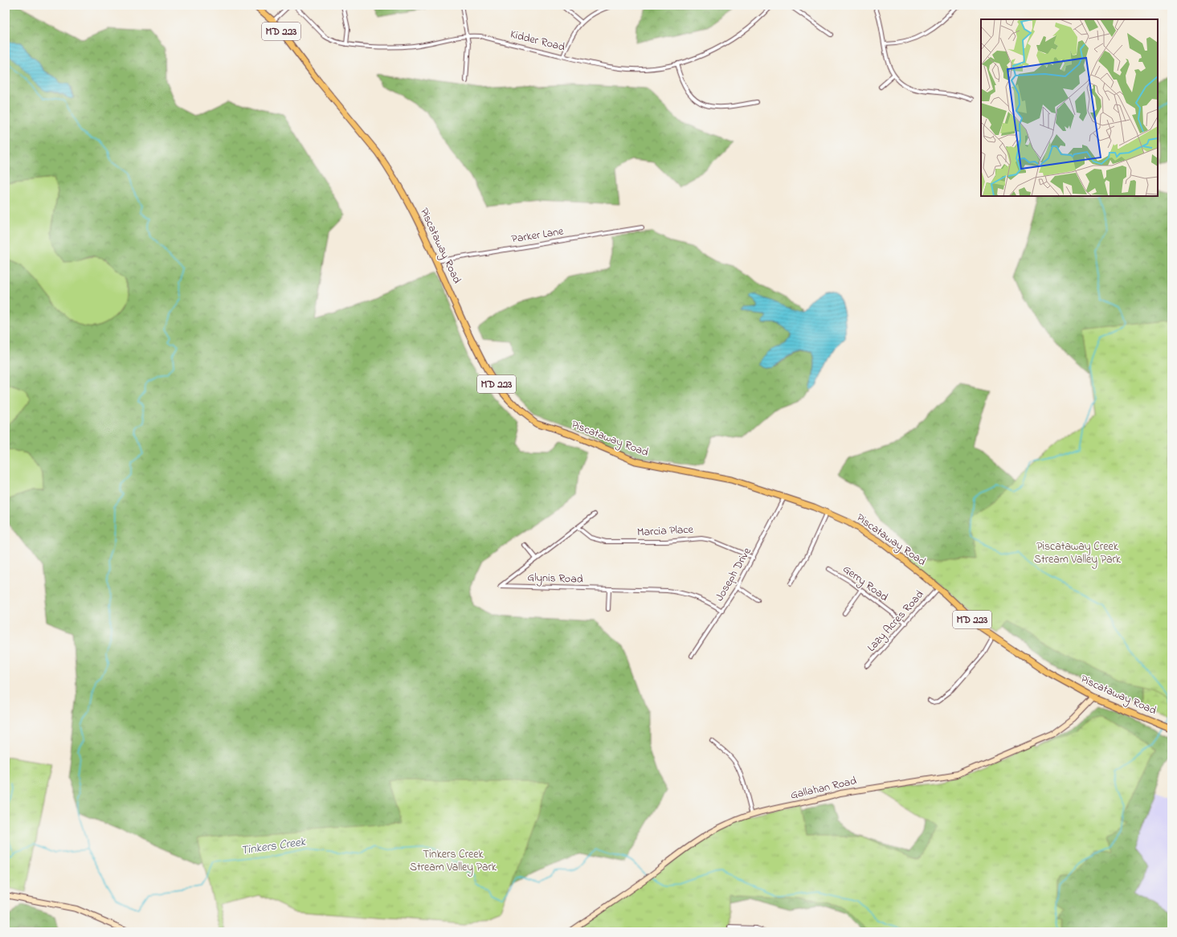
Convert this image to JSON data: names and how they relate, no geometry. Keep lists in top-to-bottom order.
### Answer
{
  "streets": {
    "main road": ["MD 223", "Piscataway Road"],
    "street": [
      "Kidder Road",
      "Parker Lane",
      "Marcia Place",
      "Joseph Drive",
      "Glynis Road",
      "Gerry Road",
      "Lazy Acres Road",
      "Gallahan Road"
    ]
  },
  "crossings": [
    ["Parker Lane", "Piscataway Road"],
    ["Piscataway Road", "Joseph Drive"],
    ["Piscataway Road", "Lazy Acres Road"],
    ["Piscataway Road", "Gallahan Road"],
    ["Marcia Place", "Joseph Drive"],
    ["Marcia Place", "Glynis Road"],
    ["Joseph Drive", "Glynis Road"],
    ["Gerry Road", "Lazy Acres Road"]
  ],
  "water": ["Tinkers Creek"],
  "parks": ["Piscataway Creek Stream Valley Park", "Tinkers Creek Stream Valley Park"]
}
